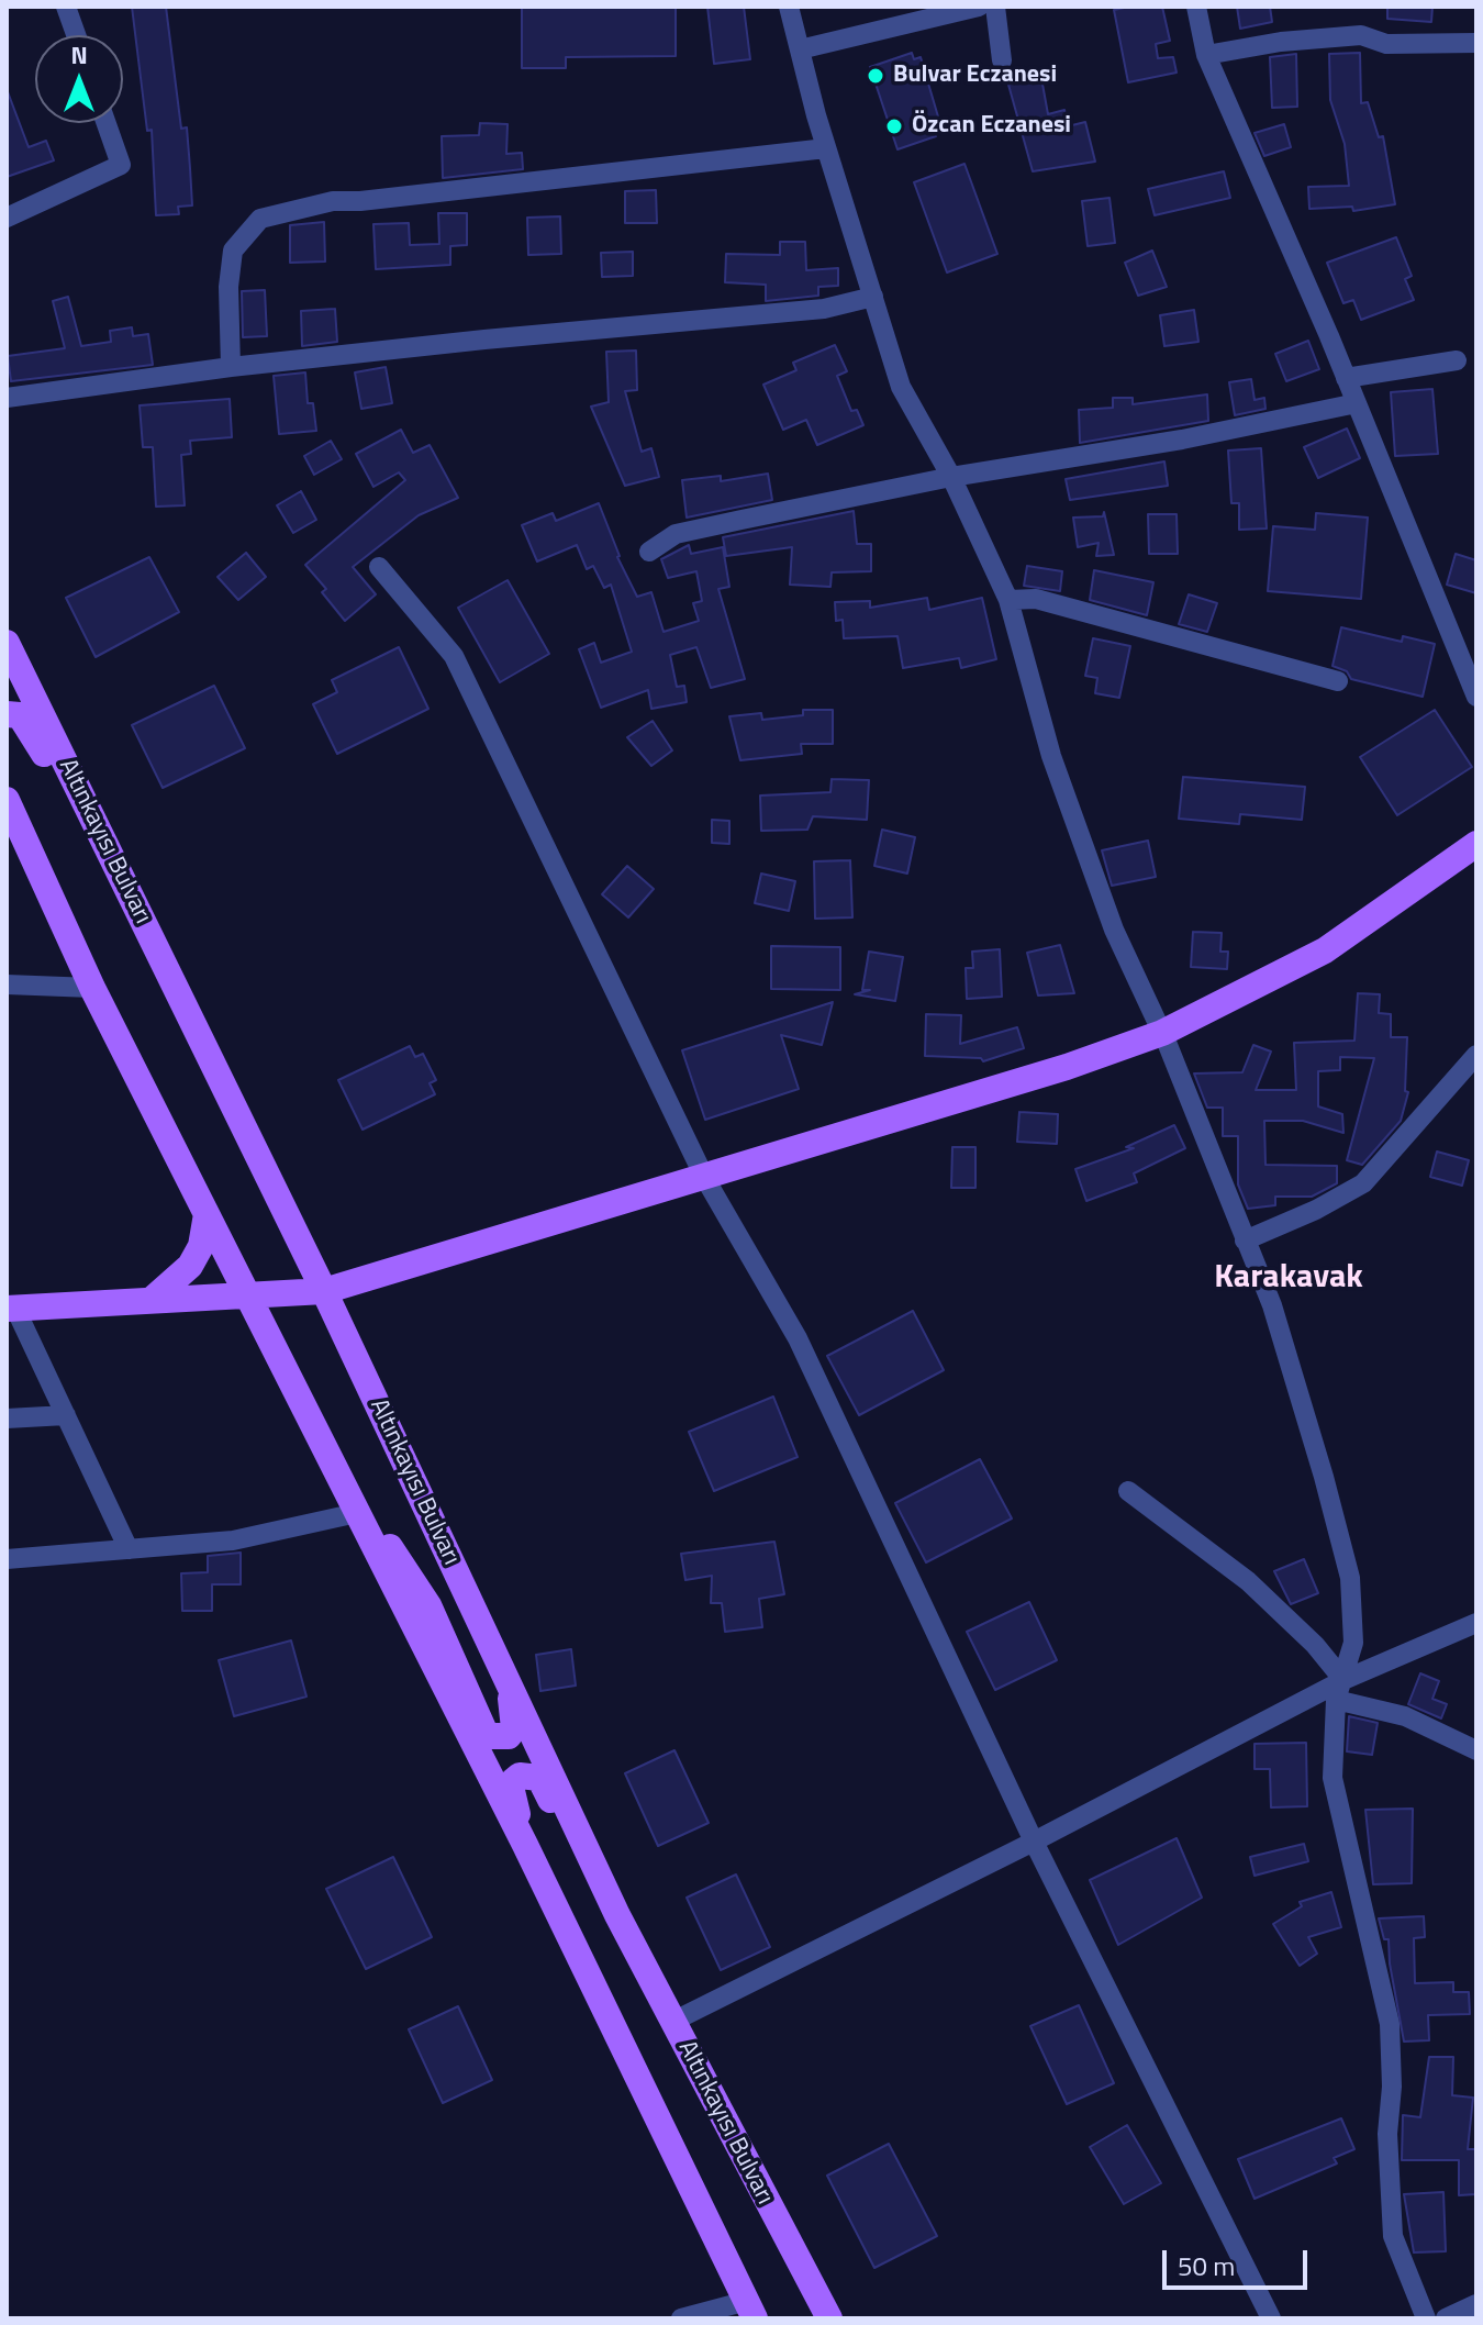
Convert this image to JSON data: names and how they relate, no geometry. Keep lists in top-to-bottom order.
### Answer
{
  "streets": {
    "main road": ["Altınkayısı Bulvarı"]
  },
  "districts": ["Karakavak"],
  "places": ["Bulvar Eczanesi", "Özcan Eczanesi"],
  "scale_bar": "50 m",
  "north": "top"
}
